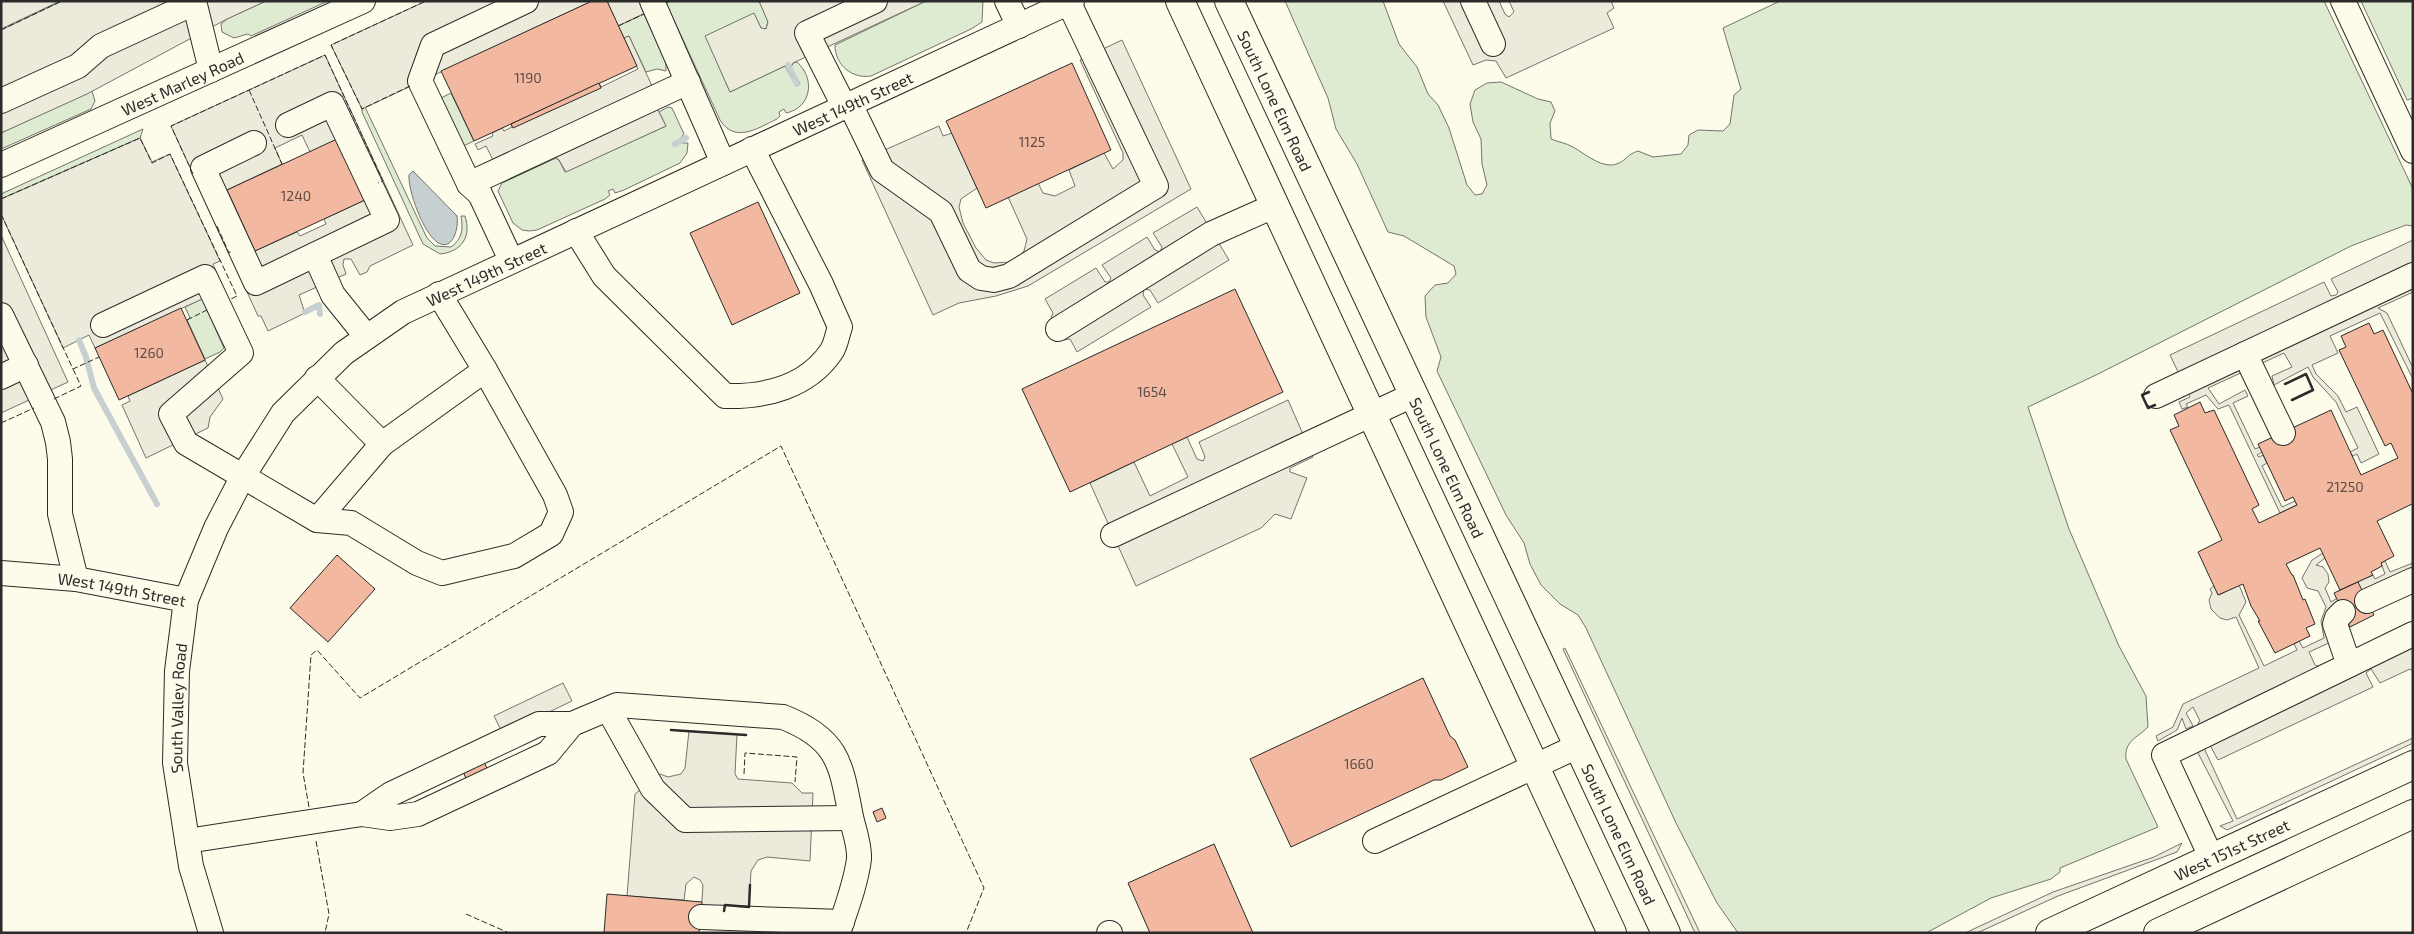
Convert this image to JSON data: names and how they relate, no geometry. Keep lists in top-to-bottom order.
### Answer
{
  "streets": {
    "main road": ["South Lone Elm Road", "West 151st Street"],
    "street": ["West Marley Road", "West 149th Street", "South Valley Road"]
  },
  "crossings": [
    ["West 149th Street", "South Valley Road"]
  ],
  "house_numbers": [
    "1190",
    "1125",
    "1240",
    "1260",
    "1654",
    "21250",
    "1660"
  ]
}
